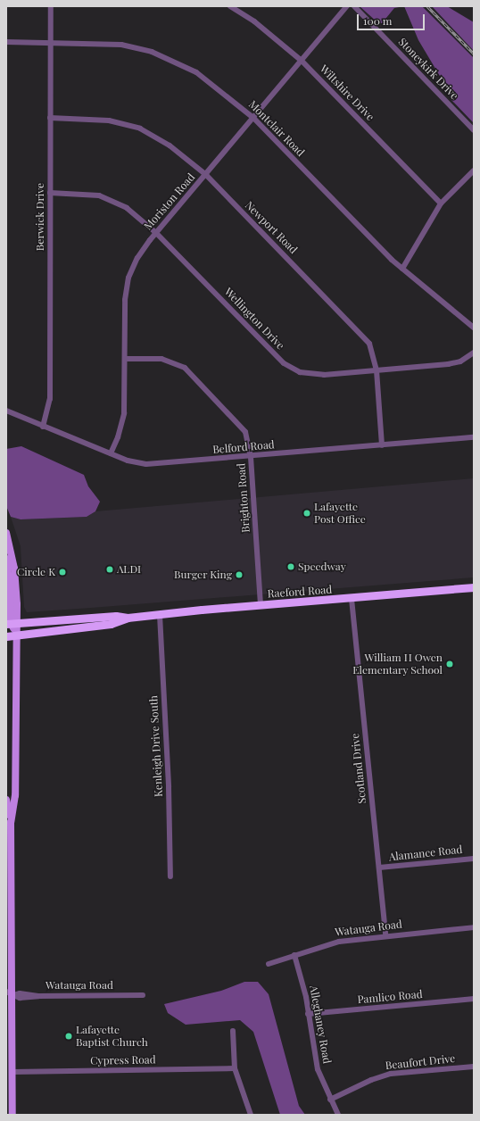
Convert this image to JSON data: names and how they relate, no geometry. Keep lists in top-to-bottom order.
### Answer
{
  "streets": {
    "highway": ["Raeford Road"],
    "street": [
      "Stoneykirk Drive",
      "Wiltshire Drive",
      "Montclair Road",
      "Moriston Road",
      "Berwick Drive",
      "Newport Road",
      "Wellington Drive",
      "Belford Road",
      "Brighton Road",
      "Kenleigh Drive South",
      "Scotland Drive",
      "Alamance Road",
      "Watauga Road",
      "Pamlico Road",
      "Alleghaney Road",
      "Cypress Road",
      "Beaufort Drive"
    ]
  },
  "crossings": [
    ["Wiltshire Drive", "Moriston Road"],
    ["Montclair Road", "Moriston Road"],
    ["Montclair Road", "Berwick Drive"],
    ["Moriston Road", "Newport Road"],
    ["Moriston Road", "Wellington Drive"],
    ["Moriston Road", "Belford Road"],
    ["Moriston Road", "Brighton Road"],
    ["Berwick Drive", "Newport Road"],
    ["Berwick Drive", "Wellington Drive"],
    ["Berwick Drive", "Belford Road"],
    ["Newport Road", "Wellington Drive"],
    ["Newport Road", "Belford Road"],
    ["Belford Road", "Brighton Road"],
    ["Brighton Road", "Raeford Road"],
    ["Raeford Road", "Kenleigh Drive South"],
    ["Raeford Road", "Scotland Drive"],
    ["Scotland Drive", "Alamance Road"],
    ["Scotland Drive", "Watauga Road"],
    ["Watauga Road", "Alleghaney Road"],
    ["Pamlico Road", "Alleghaney Road"],
    ["Alleghaney Road", "Beaufort Drive"]
  ],
  "places": [
    "Lafayette Post Office",
    "Speedway",
    "ALDI",
    "Circle K",
    "Burger King",
    "William H Owen Elementary School",
    "Lafayette Baptist Church"
  ],
  "scale_bar": "100 m"
}
